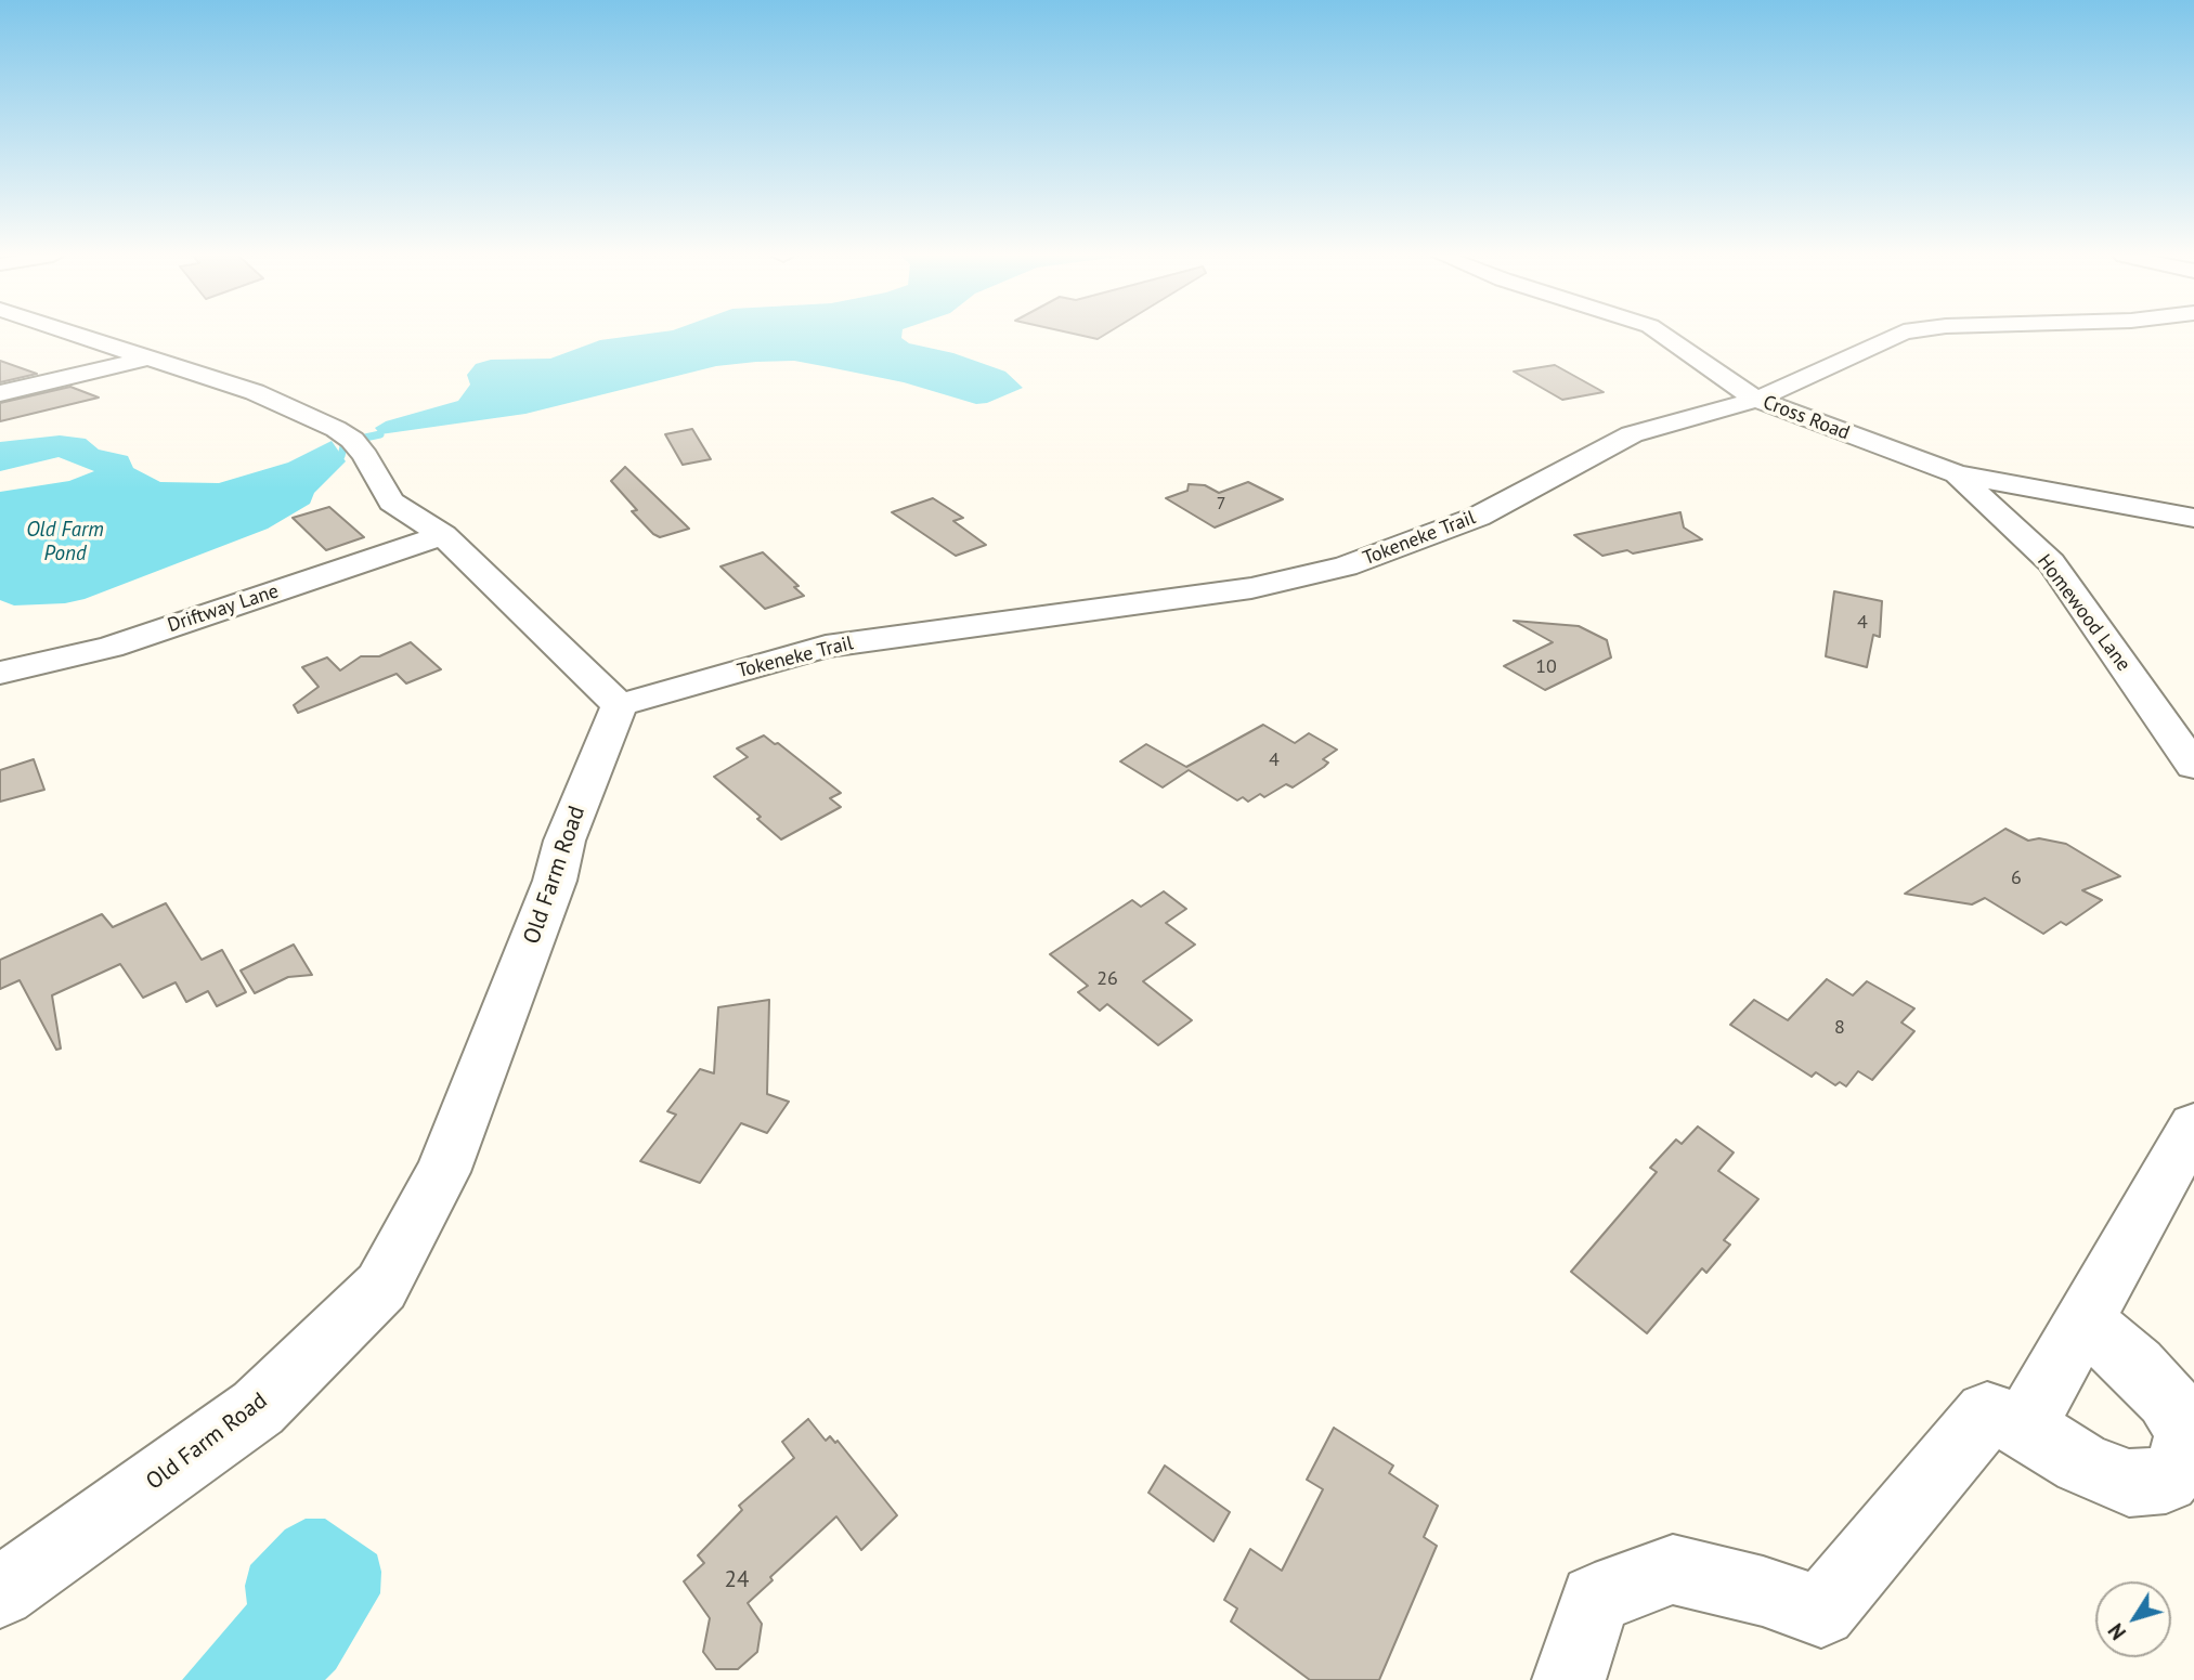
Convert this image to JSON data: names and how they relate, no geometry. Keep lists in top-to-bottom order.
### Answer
{
  "streets": {
    "street": [
      "Cross Road",
      "Tokeneke Trail",
      "Driftway Lane",
      "Homewood Lane",
      "Old Farm Road"
    ]
  },
  "crossings": [
    ["Cross Road", "Tokeneke Trail"],
    ["Cross Road", "Homewood Lane"],
    ["Tokeneke Trail", "Old Farm Road"]
  ],
  "water": ["Old Farm Pond"],
  "house_numbers": [
    "7",
    "4",
    "10",
    "4",
    "6",
    "26",
    "8",
    "24"
  ],
  "north": "bottom left"
}
